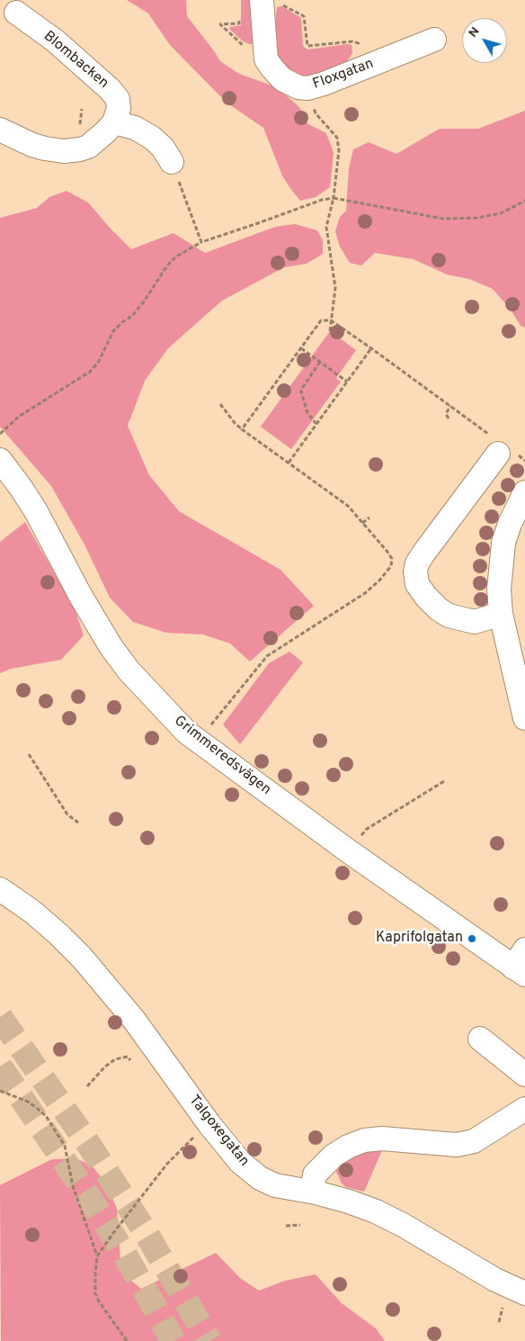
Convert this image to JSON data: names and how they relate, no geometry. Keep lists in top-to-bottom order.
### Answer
{
  "streets": {
    "street": [
      "Blombacken",
      "Floxgatan",
      "Grimmeredsvägen",
      "Talgoxegatan"
    ]
  },
  "places": ["Kaprifolgatan"],
  "north": "top left"
}
